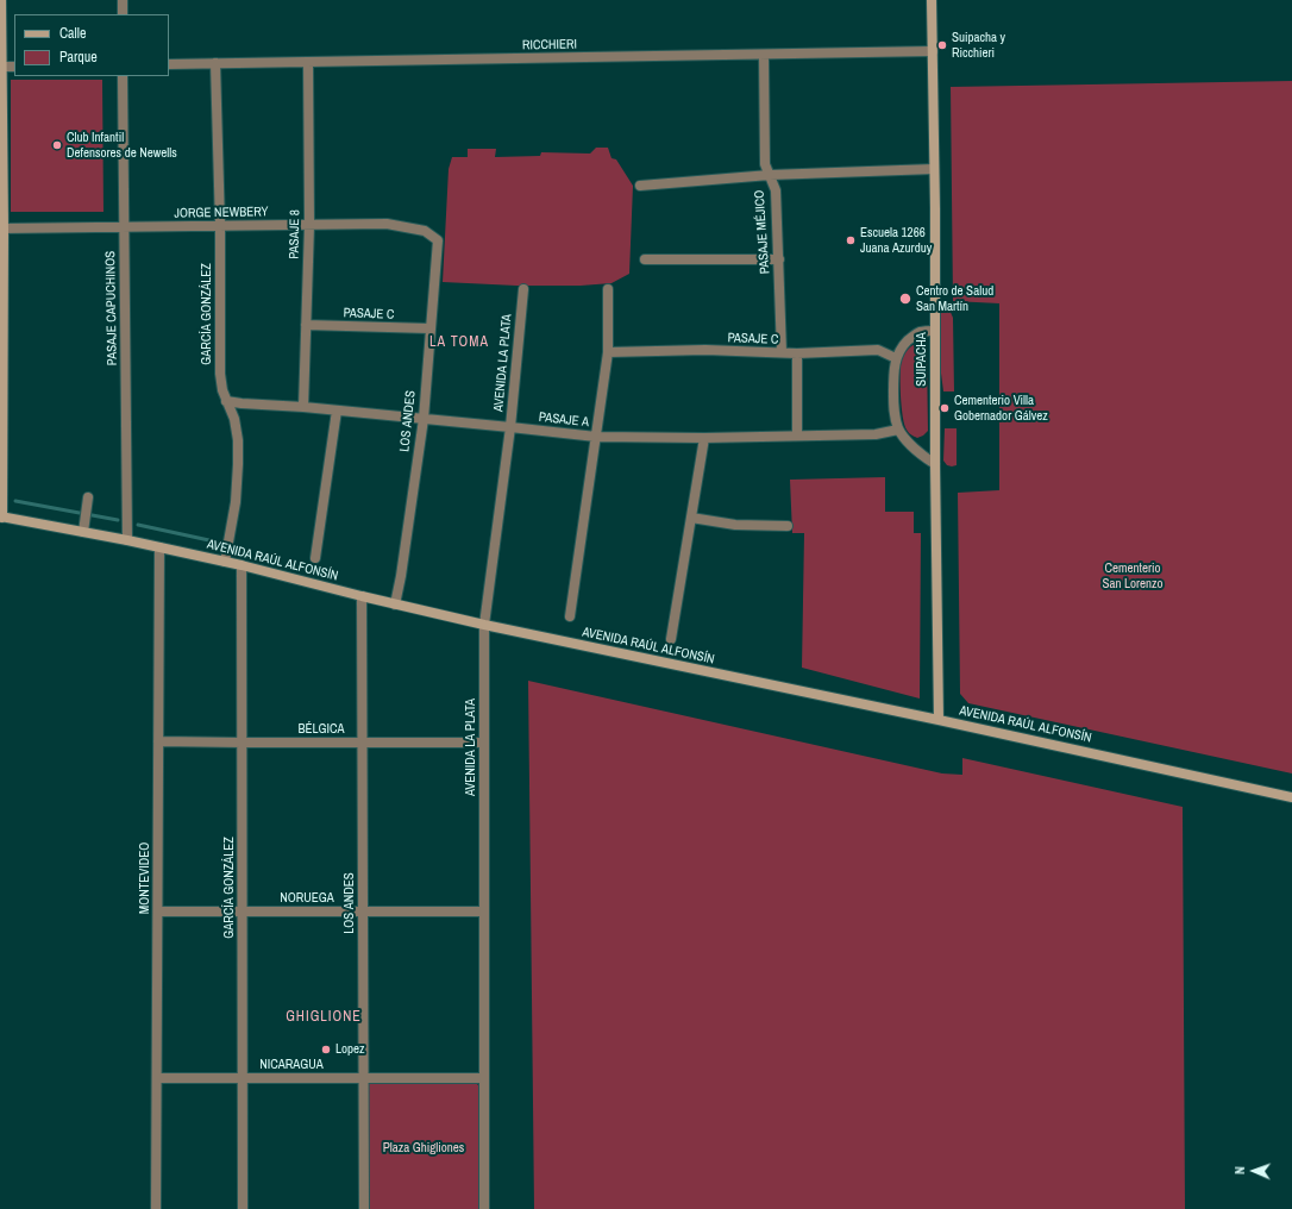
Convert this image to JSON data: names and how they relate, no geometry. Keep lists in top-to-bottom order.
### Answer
{
  "streets": {
    "main road": ["SUIPACHA", "AVENIDA RAÚL ALFONSÍN"],
    "street": [
      "RICCHIERI",
      "JORGE NEWBERY",
      "PASAJE MÉJICO",
      "PASAJE 8",
      "PASAJE CAPUCHINOS",
      "GARCÍA GONZÁLEZ",
      "PASAJE C",
      "AVENIDA LA PLATA",
      "PASAJE A",
      "LOS ANDES",
      "BÉLGICA",
      "MONTEVIDEO",
      "NORUEGA",
      "NICARAGUA"
    ]
  },
  "crossings": [
    ["RICCHIERI", "PASAJE MÉJICO"],
    ["RICCHIERI", "PASAJE 8"],
    ["RICCHIERI", "GARCÍA GONZÁLEZ"],
    ["RICCHIERI", "SUIPACHA"],
    ["JORGE NEWBERY", "PASAJE 8"],
    ["JORGE NEWBERY", "PASAJE CAPUCHINOS"],
    ["JORGE NEWBERY", "GARCÍA GONZÁLEZ"],
    ["JORGE NEWBERY", "LOS ANDES"],
    ["PASAJE MÉJICO", "PASAJE C"],
    ["PASAJE 8", "PASAJE C"],
    ["PASAJE 8", "PASAJE A"],
    ["PASAJE CAPUCHINOS", "AVENIDA RAÚL ALFONSÍN"],
    ["GARCÍA GONZÁLEZ", "PASAJE A"],
    ["GARCÍA GONZÁLEZ", "AVENIDA RAÚL ALFONSÍN"],
    ["GARCÍA GONZÁLEZ", "BÉLGICA"],
    ["GARCÍA GONZÁLEZ", "NORUEGA"],
    ["GARCÍA GONZÁLEZ", "NICARAGUA"],
    ["PASAJE C", "LOS ANDES"],
    ["SUIPACHA", "AVENIDA RAÚL ALFONSÍN"],
    ["AVENIDA LA PLATA", "PASAJE A"],
    ["AVENIDA LA PLATA", "AVENIDA RAÚL ALFONSÍN"],
    ["AVENIDA LA PLATA", "BÉLGICA"],
    ["AVENIDA LA PLATA", "NORUEGA"],
    ["AVENIDA LA PLATA", "NICARAGUA"],
    ["PASAJE A", "LOS ANDES"],
    ["LOS ANDES", "AVENIDA RAÚL ALFONSÍN"],
    ["LOS ANDES", "BÉLGICA"],
    ["LOS ANDES", "NORUEGA"],
    ["LOS ANDES", "NICARAGUA"],
    ["AVENIDA RAÚL ALFONSÍN", "MONTEVIDEO"],
    ["BÉLGICA", "MONTEVIDEO"],
    ["MONTEVIDEO", "NORUEGA"],
    ["MONTEVIDEO", "NICARAGUA"]
  ],
  "districts": ["LA TOMA", "GHIGLIONE"],
  "parks": ["Cementerio San Lorenzo", "Plaza Ghigliones"],
  "places": [
    "Suipacha y Ricchieri",
    "Club Infantil Defensores de Newells",
    "Escuela 1266 Juana Azurduy",
    "Centro de Salud San Martín",
    "Cementerio Villa Gobernador Gálvez",
    "Lopez"
  ],
  "legend": ["Calle", "Parque"],
  "north": "left"
}
